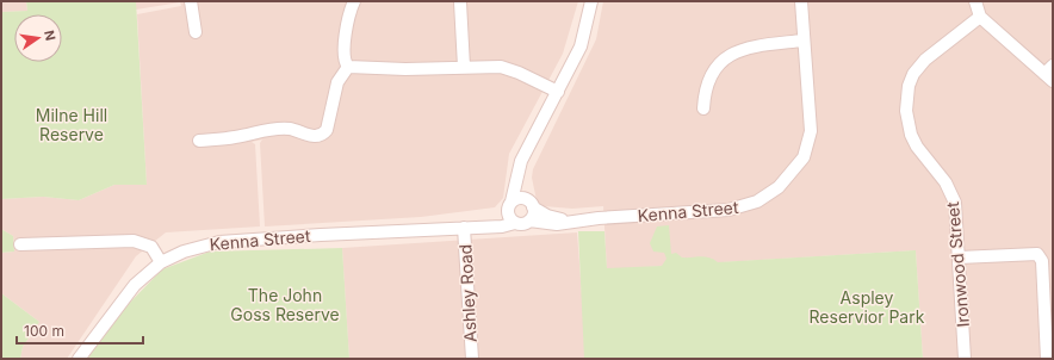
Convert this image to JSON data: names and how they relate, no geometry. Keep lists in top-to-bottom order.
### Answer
{
  "streets": {
    "street": ["Kenna Street", "Ironwood Street", "Ashley Road"]
  },
  "crossings": [
    ["Kenna Street", "Ashley Road"]
  ],
  "parks": ["Milne Hill Reserve", "The John Goss Reserve", "Aspley Reservior Park"],
  "scale_bar": "100 m",
  "north": "right"
}
